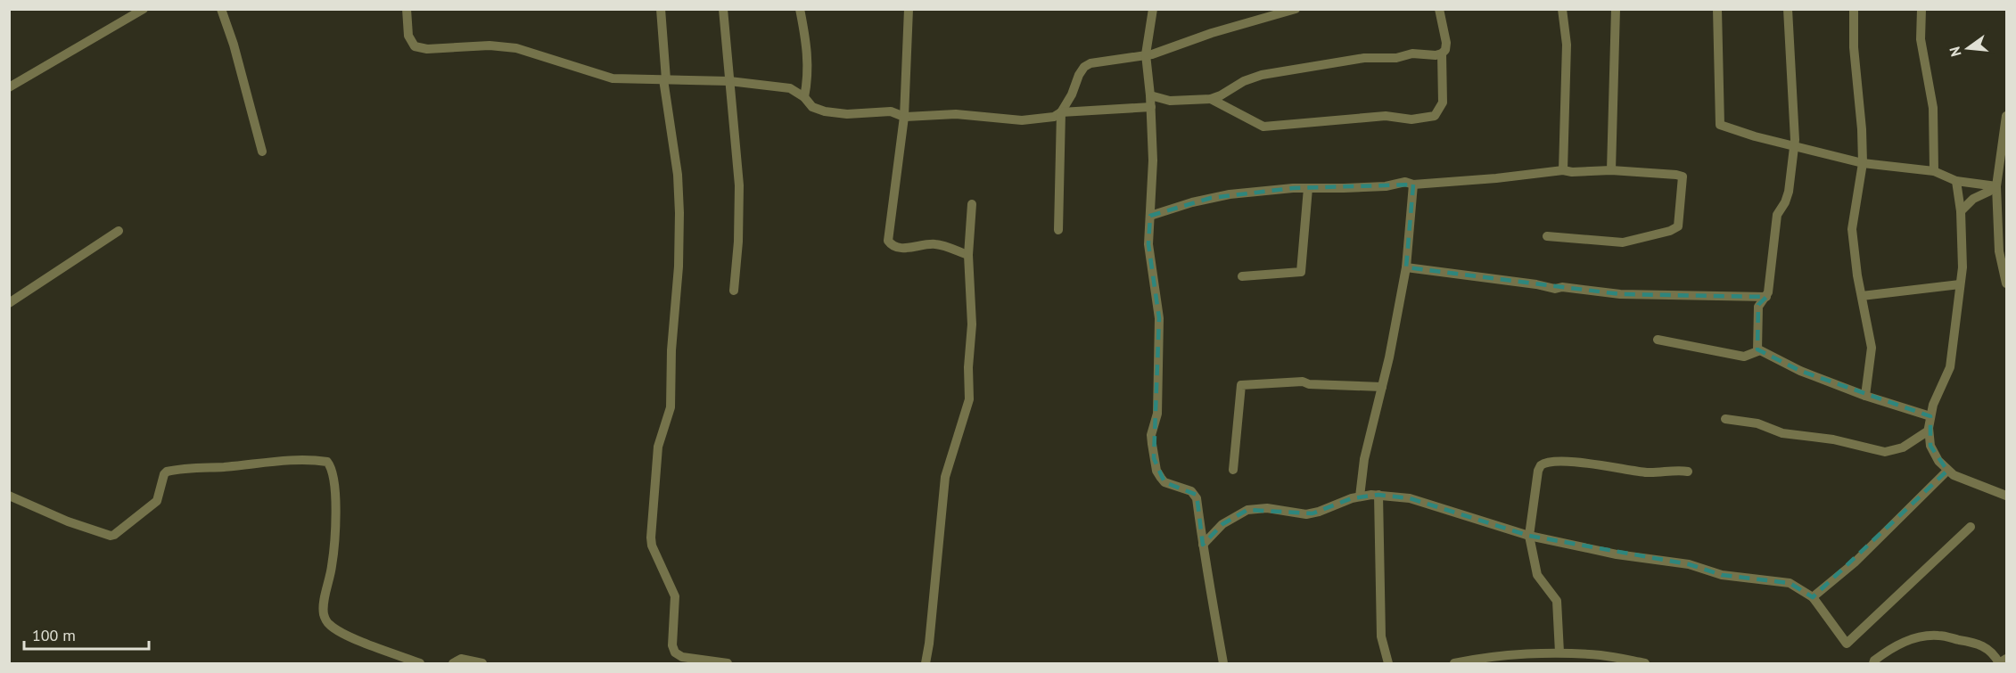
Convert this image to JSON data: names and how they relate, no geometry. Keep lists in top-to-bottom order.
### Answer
{
  "scale_bar": "100 m",
  "north": "left"
}
